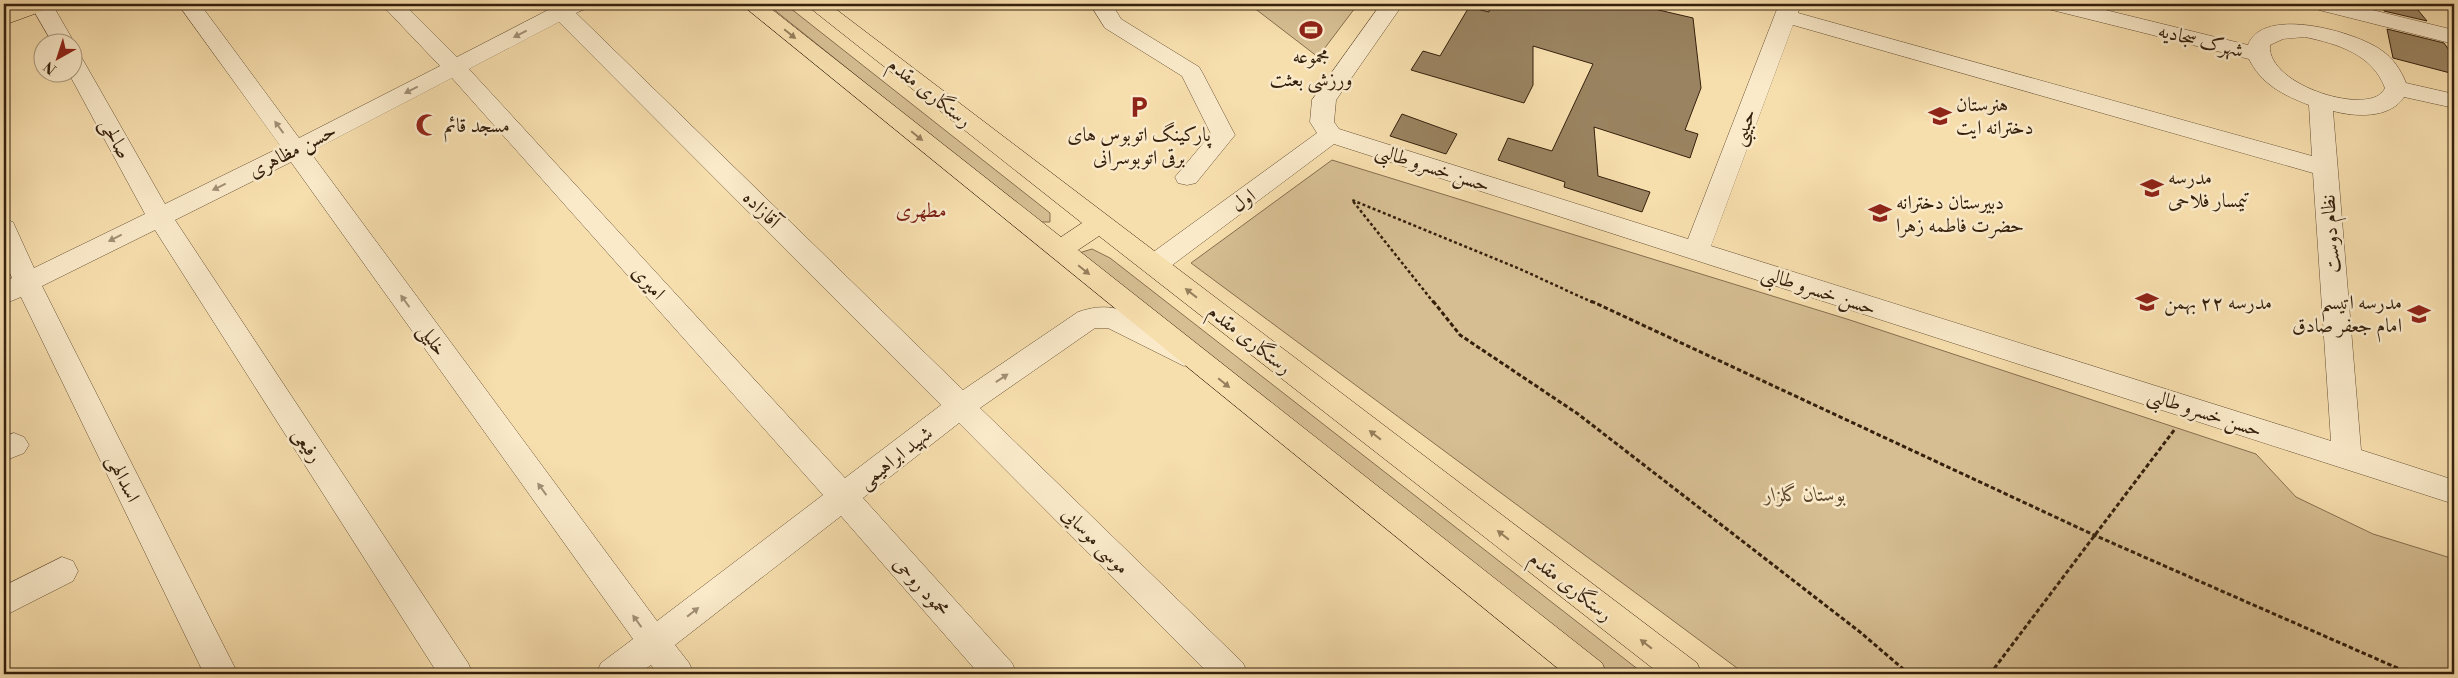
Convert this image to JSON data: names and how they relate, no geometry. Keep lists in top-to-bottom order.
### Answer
{
  "streets": {
    "main road": ["رستگاری مقدم"],
    "street": [
      "شهرک سجادیه",
      "حبیبی",
      "صالحی",
      "حسن مظاهری",
      "حسن خسرو طالبی",
      "اول",
      "آقازاده",
      "نظام دوست",
      "امیری",
      "خلیلی",
      "رفیعی",
      "شهید ابراهیمی",
      "اسدالهی",
      "موسی موسایی",
      "محمود روحی"
    ]
  },
  "crossings": [
    ["رستگاری مقدم", "اول"],
    ["رستگاری مقدم", "شهید ابراهیمی"],
    ["حبیبی", "حسن خسرو طالبی"],
    ["صالحی", "حسن مظاهری"],
    ["صالحی", "رفیعی"],
    ["حسن مظاهری", "آقازاده"],
    ["حسن مظاهری", "امیری"],
    ["حسن مظاهری", "خلیلی"],
    ["حسن مظاهری", "رفیعی"],
    ["حسن مظاهری", "اسدالهی"],
    ["حسن خسرو طالبی", "اول"],
    ["حسن خسرو طالبی", "نظام دوست"],
    ["آقازاده", "شهید ابراهیمی"],
    ["آقازاده", "موسی موسایی"],
    ["امیری", "شهید ابراهیمی"],
    ["امیری", "محمود روحی"],
    ["خلیلی", "شهید ابراهیمی"],
    ["شهید ابراهیمی", "موسی موسایی"],
    ["شهید ابراهیمی", "محمود روحی"]
  ],
  "one_way": ["حسن مظاهری", "خلیلی", "شهید ابراهیمی"],
  "districts": ["مطهری"],
  "parks": ["بوستان گلزار"],
  "places": {
    "sports": ["مجموعه ورزشی بعثت"],
    "parking": ["پارکینگ اتوبوس های برقی اتوبوسرانی"],
    "school or university": [
      "هنرستان دخترانه ایت",
      "مدرسه تیمسار فلاحی",
      "دبیرستان دخترانه حضرت فاطمه زهرا",
      "مدرسه ۲۲ بهمن",
      "مدرسه اتیسم امام جعفر صادق"
    ],
    "mosque": ["مسجد قائم"]
  },
  "north": "bottom left"
}
